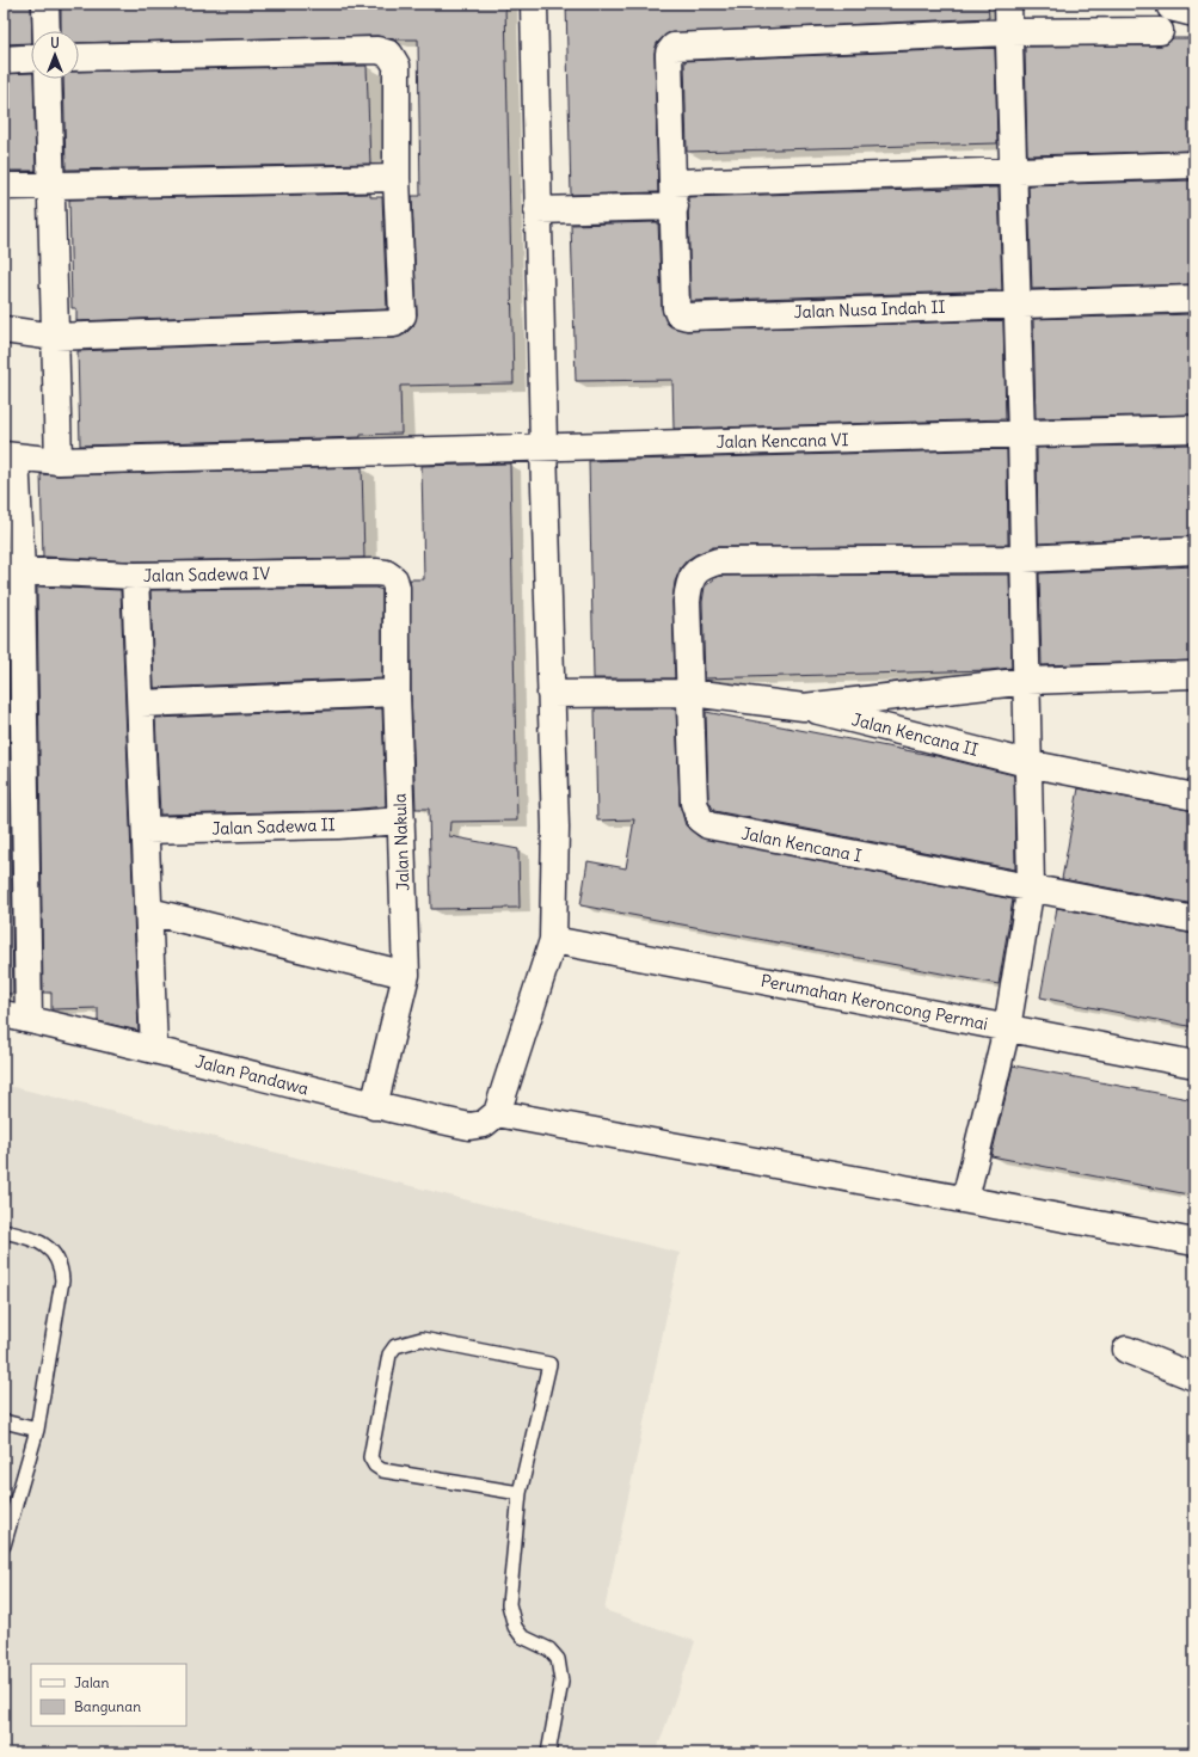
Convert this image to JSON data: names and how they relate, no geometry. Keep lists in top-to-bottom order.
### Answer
{
  "streets": {
    "street": [
      "Jalan Nusa Indah II",
      "Jalan Kencana VI",
      "Jalan Sadewa IV",
      "Jalan Kencana II",
      "Jalan Sadewa II",
      "Jalan Nakula",
      "Jalan Kencana I",
      "Perumahan Keroncong Permai",
      "Jalan Pandawa"
    ]
  },
  "crossings": [
    ["Jalan Sadewa IV", "Jalan Nakula"],
    ["Jalan Sadewa II", "Jalan Nakula"],
    ["Jalan Nakula", "Jalan Pandawa"]
  ],
  "legend": ["Jalan", "Bangunan"],
  "north": "top"
}
